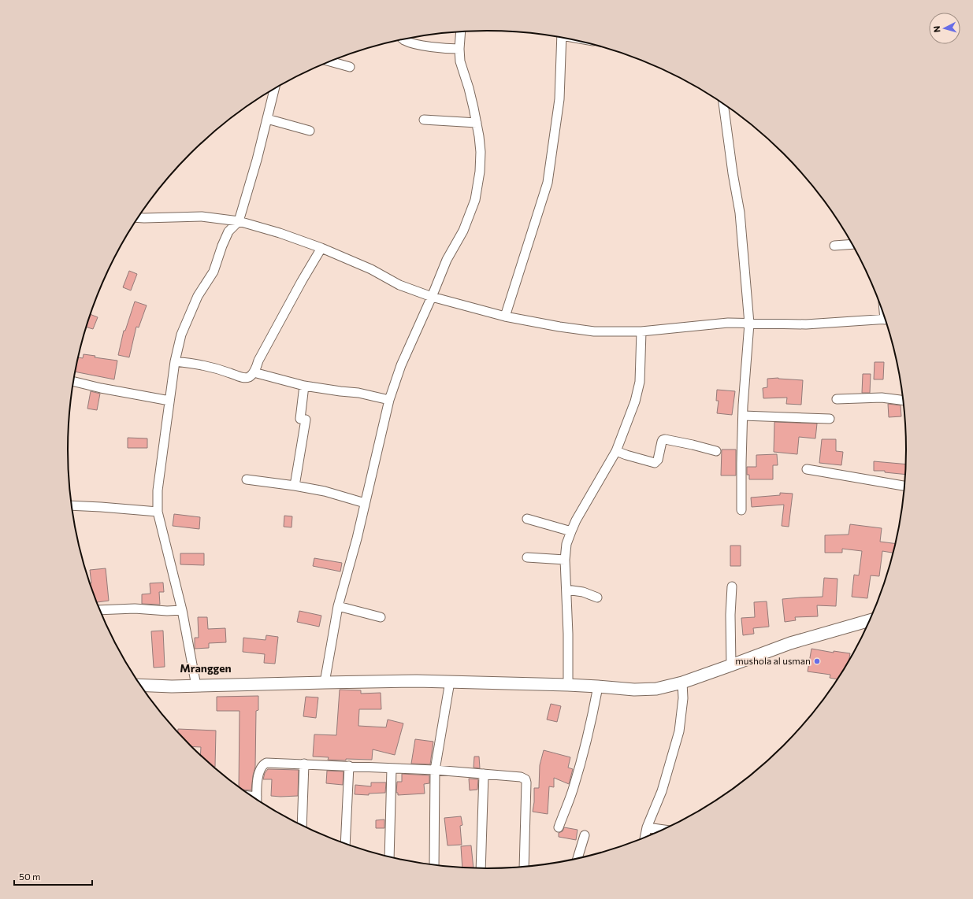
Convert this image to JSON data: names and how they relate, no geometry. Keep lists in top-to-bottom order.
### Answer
{
  "districts": ["Mranggen"],
  "places": ["mushola al usman"],
  "scale_bar": "50 m",
  "north": "left"
}
